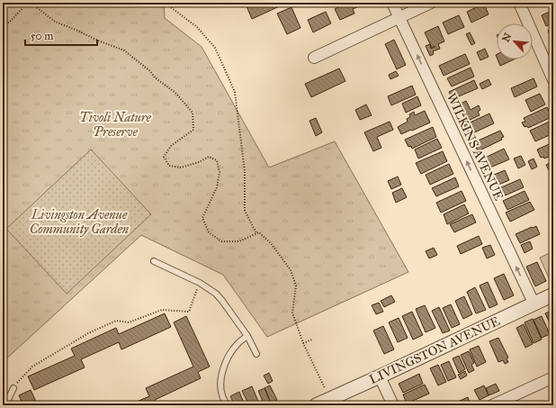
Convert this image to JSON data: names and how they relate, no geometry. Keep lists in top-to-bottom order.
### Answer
{
  "streets": {
    "street": ["WILKINS AVENUE", "LIVINGSTON AVENUE"]
  },
  "crossings": [
    ["WILKINS AVENUE", "LIVINGSTON AVENUE"]
  ],
  "one_way": ["WILKINS AVENUE"],
  "parks": ["Tivoli Nature Preserve", "Livingston Avenue Community Garden"],
  "scale_bar": "50 m",
  "north": "top left"
}
